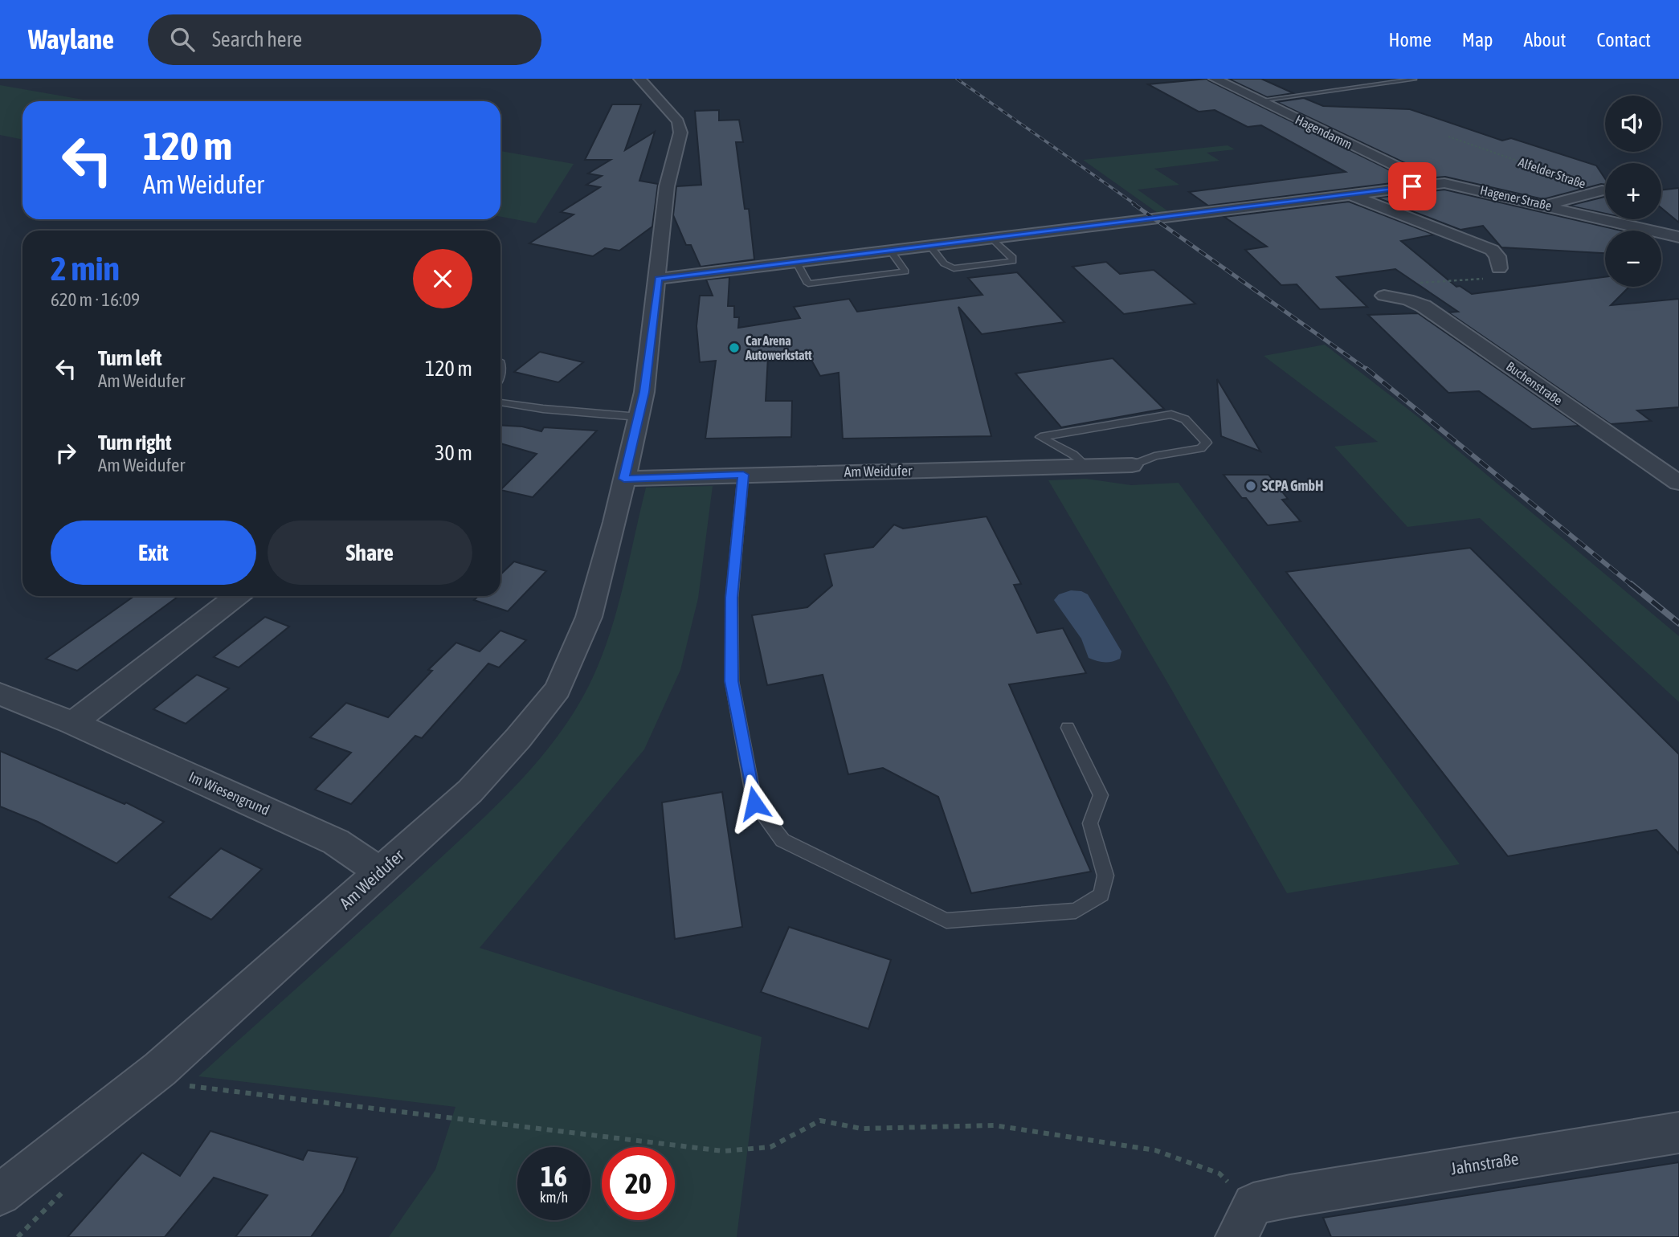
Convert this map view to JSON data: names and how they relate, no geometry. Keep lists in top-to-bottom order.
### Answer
{
  "streets": {
    "street": [
      "Hagendamm",
      "Alfelder Straße",
      "Hagener Straße",
      "Buchenstraße",
      "Am Weidufer",
      "Im Wiesengrund",
      "Jahnstraße"
    ]
  },
  "crossings": [
    ["Hagendamm", "Hagener Straße"],
    ["Alfelder Straße", "Hagener Straße"],
    ["Hagener Straße", "Am Weidufer"],
    ["Am Weidufer", "Im Wiesengrund"]
  ],
  "places": ["Car Arena Autowerkstatt", "SCPA GmbH"],
  "page": {
    "header": "Waylane",
    "search": "Search here",
    "nav": [
      "Home",
      "Map",
      "About",
      "Contact"
    ],
    "map_buttons": ["+", "−"],
    "turn": ["120 m", "Am Weidufer"],
    "heading": ["2 min", "620 m · 16:09"],
    "list": [
      {
        "name": "Turn left",
        "note": "Am Weidufer",
        "value": "120 m"
      },
      {
        "name": "Turn right",
        "note": "Am Weidufer",
        "value": "30 m"
      }
    ],
    "buttons": ["Exit", "Share"],
    "speed": "16 km/h",
    "limit": "20"
  }
}
